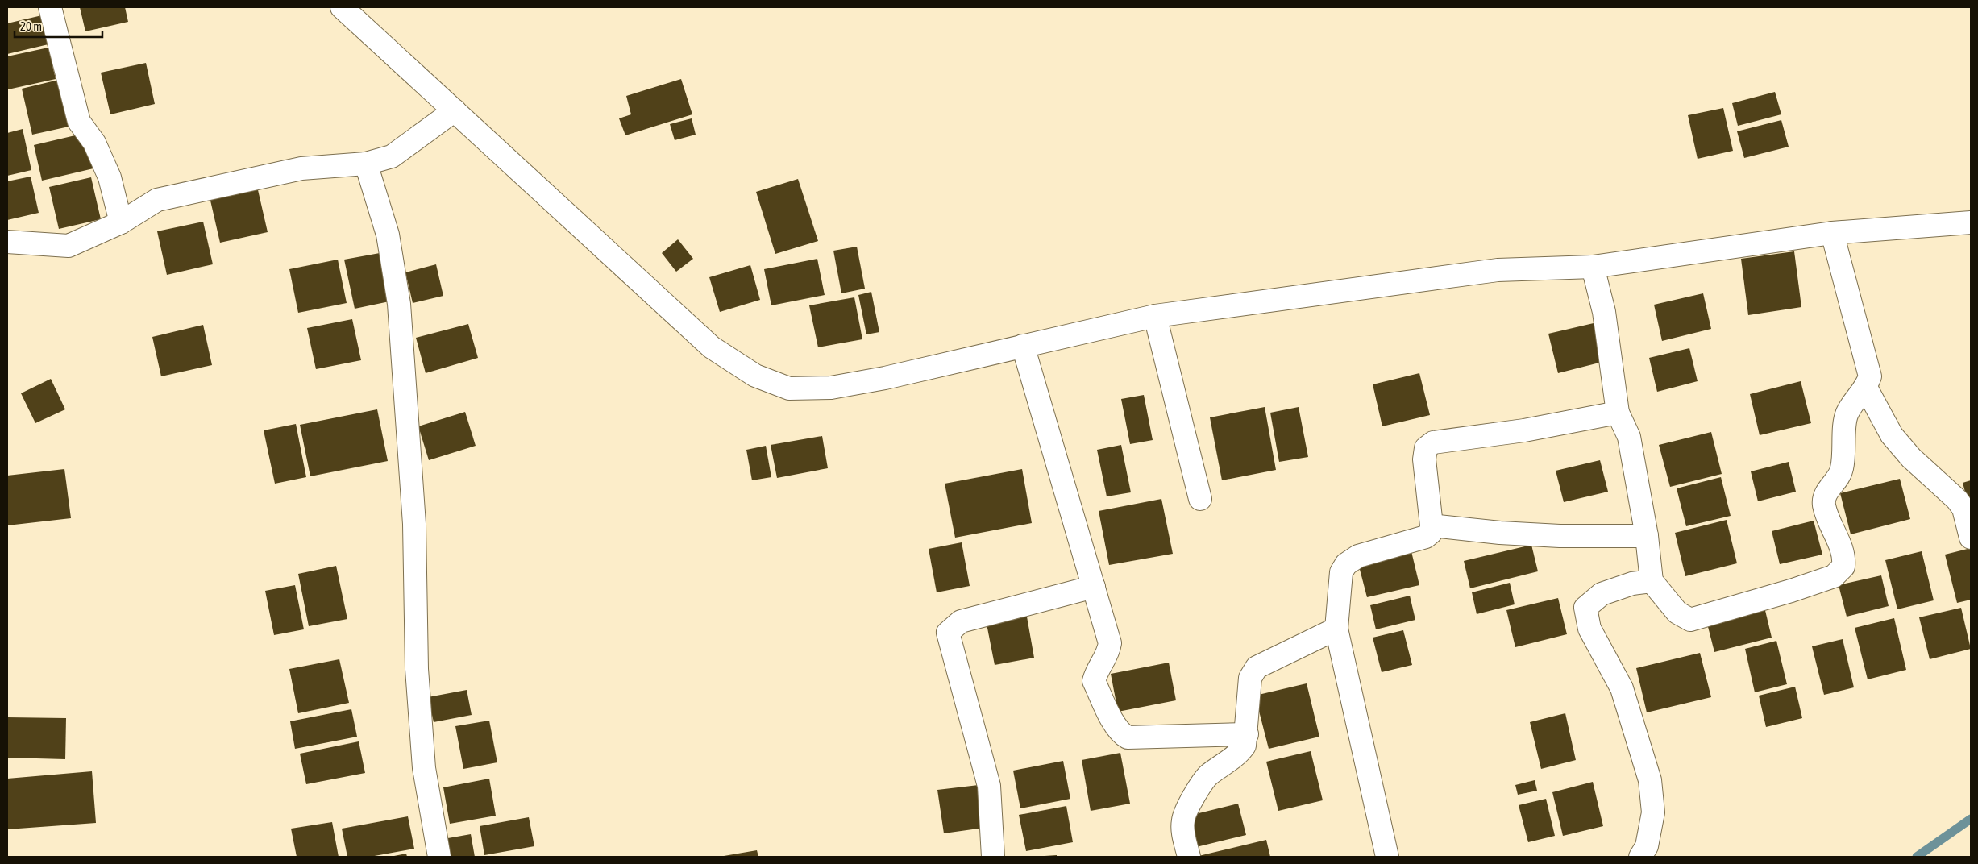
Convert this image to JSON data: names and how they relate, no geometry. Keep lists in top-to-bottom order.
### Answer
{
  "scale_bar": "20 m"
}
